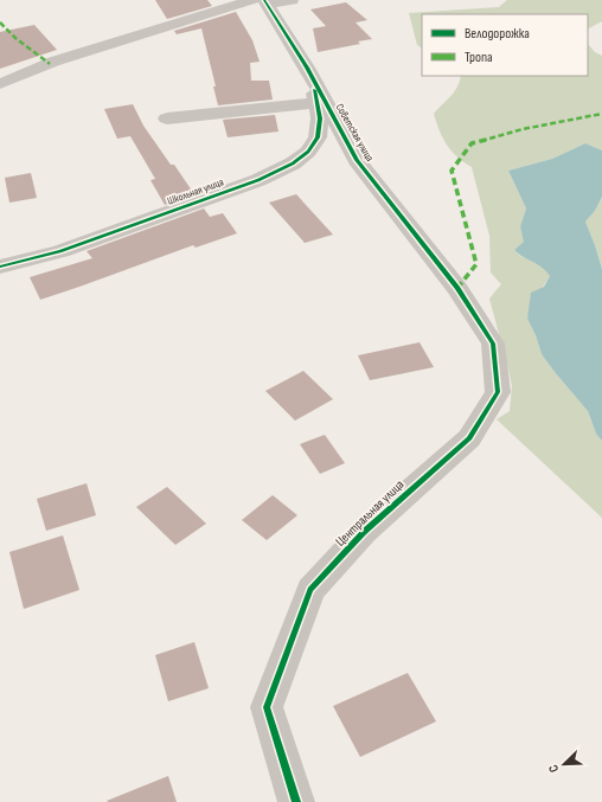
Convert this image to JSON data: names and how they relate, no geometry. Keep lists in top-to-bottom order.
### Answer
{
  "streets": {
    "street": ["Советская улица", "Школьная улица", "Центральная улица"]
  },
  "crossings": [
    ["Советская улица", "Школьная улица"],
    ["Советская улица", "Центральная улица"]
  ],
  "legend": ["Велодорожка", "Тропа"],
  "north": "bottom left"
}
